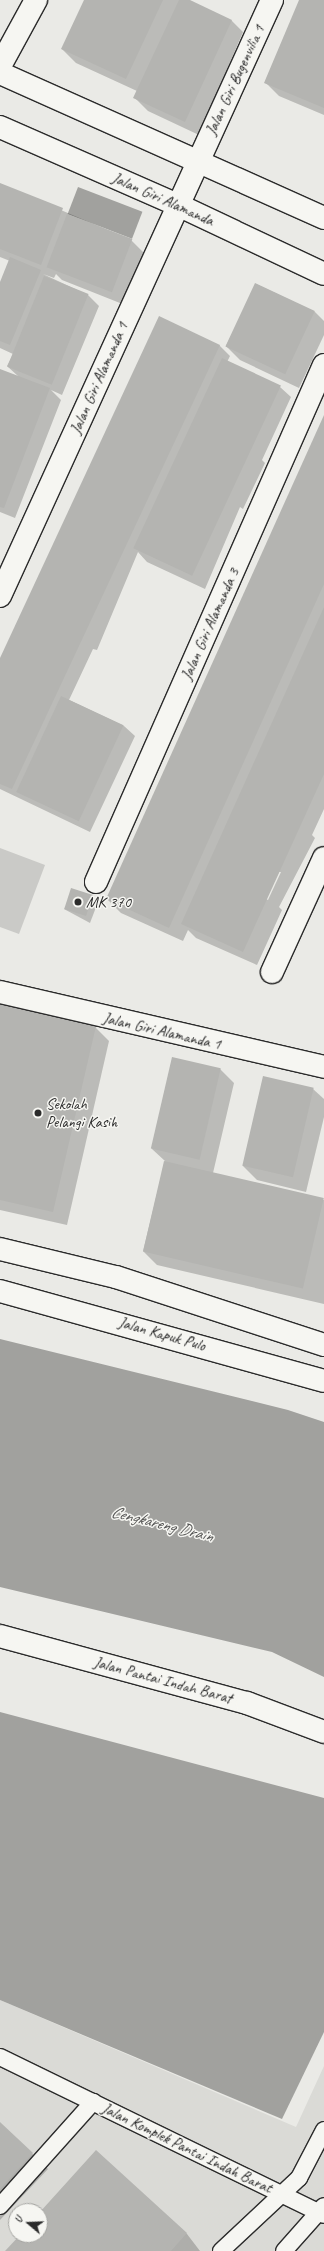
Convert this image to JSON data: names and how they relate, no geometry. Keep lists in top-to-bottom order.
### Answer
{
  "streets": {
    "street": [
      "Jalan Giri Bugenvilia 1",
      "Jalan Giri Alamanda",
      "Jalan Giri Alamanda 1",
      "Jalan Giri Alamanda 3",
      "Jalan Kapuk Pulo",
      "Jalan Pantai Indah Barat"
    ],
    "lane": ["Jalan Komplek Pantai Indah Barat"]
  },
  "crossings": [
    ["Jalan Giri Bugenvilia 1", "Jalan Giri Alamanda 1"],
    ["Jalan Giri Alamanda", "Jalan Giri Alamanda 1"]
  ],
  "water": ["Cengkareng Drain"],
  "places": ["MK 370", "Sekolah Pelangi Kasih"],
  "north": "left"
}
